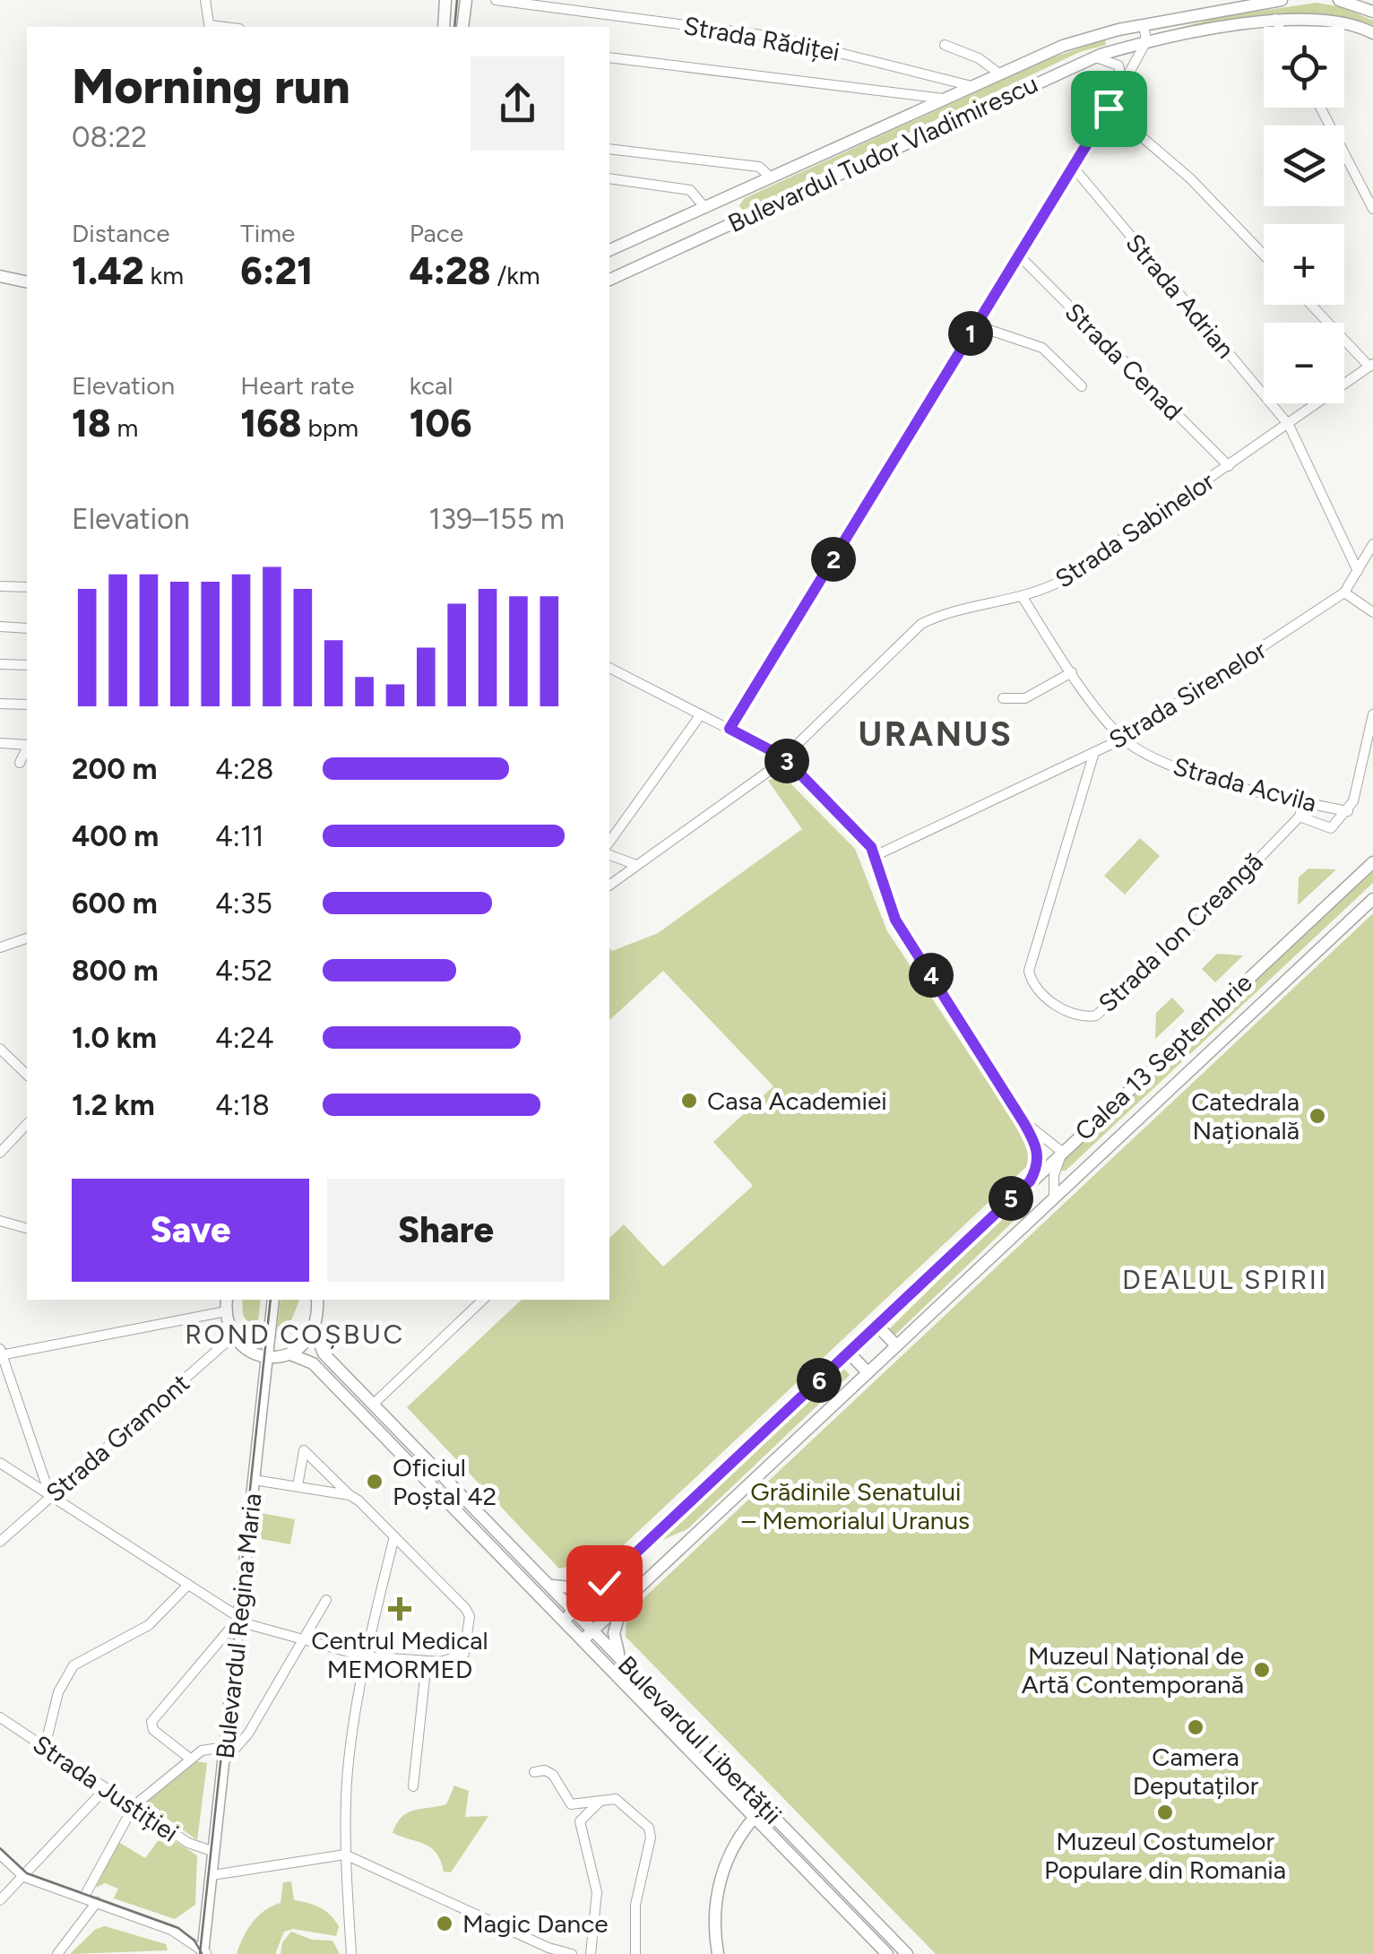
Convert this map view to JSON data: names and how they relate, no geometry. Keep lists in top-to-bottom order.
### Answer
{
  "streets": {
    "main road": [
      "Bulevardul Tudor Vladimirescu",
      "Calea 13 Septembrie",
      "Bulevardul Regina Maria",
      "Bulevardul Libertății"
    ],
    "street": [
      "Strada Rădiței",
      "Strada Adrian",
      "Strada Cenad",
      "Strada Sabinelor",
      "Strada Sirenelor",
      "Strada Acvila",
      "Strada Ion Creangă",
      "Strada Gramont",
      "Strada Justiției"
    ]
  },
  "crossings": [
    ["Strada Rădiței", "Bulevardul Tudor Vladimirescu"],
    ["Strada Adrian", "Strada Sabinelor"],
    ["Strada Adrian", "Strada Sirenelor"],
    ["Strada Cenad", "Strada Sabinelor"],
    ["Strada Sabinelor", "Strada Acvila"],
    ["Strada Sirenelor", "Strada Acvila"],
    ["Strada Sirenelor", "Strada Ion Creangă"],
    ["Calea 13 Septembrie", "Bulevardul Libertății"],
    ["Bulevardul Regina Maria", "Strada Justiției"]
  ],
  "districts": ["URANUS", "DEALUL SPIRII", "ROND COȘBUC"],
  "parks": ["Grădinile Senatului – Memorialul Uranus"],
  "places": {
    "other": [
      "Casa Academiei",
      "Catedrala Națională",
      "Oficiul Poștal 42",
      "Muzeul Național de Artă Contemporană",
      "Camera Deputaților",
      "Muzeul Costumelor Populare din Romania",
      "Magic Dance"
    ],
    "health": ["Centrul Medical MEMORMED"]
  },
  "page": {
    "map_buttons": ["+", "−"],
    "heading": ["Morning run", "08:22"],
    "stats": [
      ["Distance", "1.42 km"],
      ["Time", "6:21"],
      ["Pace", "4:28 /km"],
      ["Elevation", "18 m"],
      ["Heart rate", "168 bpm"],
      ["kcal", "106"]
    ],
    "pins": [
      "1",
      "2",
      "3",
      "4",
      "5",
      "6"
    ],
    "chart": ["Elevation", "139–155 m"],
    "list": [
      {
        "name": "200 m",
        "note": "4:28"
      },
      {
        "name": "400 m",
        "note": "4:11"
      },
      {
        "name": "600 m",
        "note": "4:35"
      },
      {
        "name": "800 m",
        "note": "4:52"
      },
      {
        "name": "1.0 km",
        "note": "4:24"
      },
      {
        "name": "1.2 km",
        "note": "4:18"
      }
    ],
    "buttons": ["Save", "Share"]
  }
}
